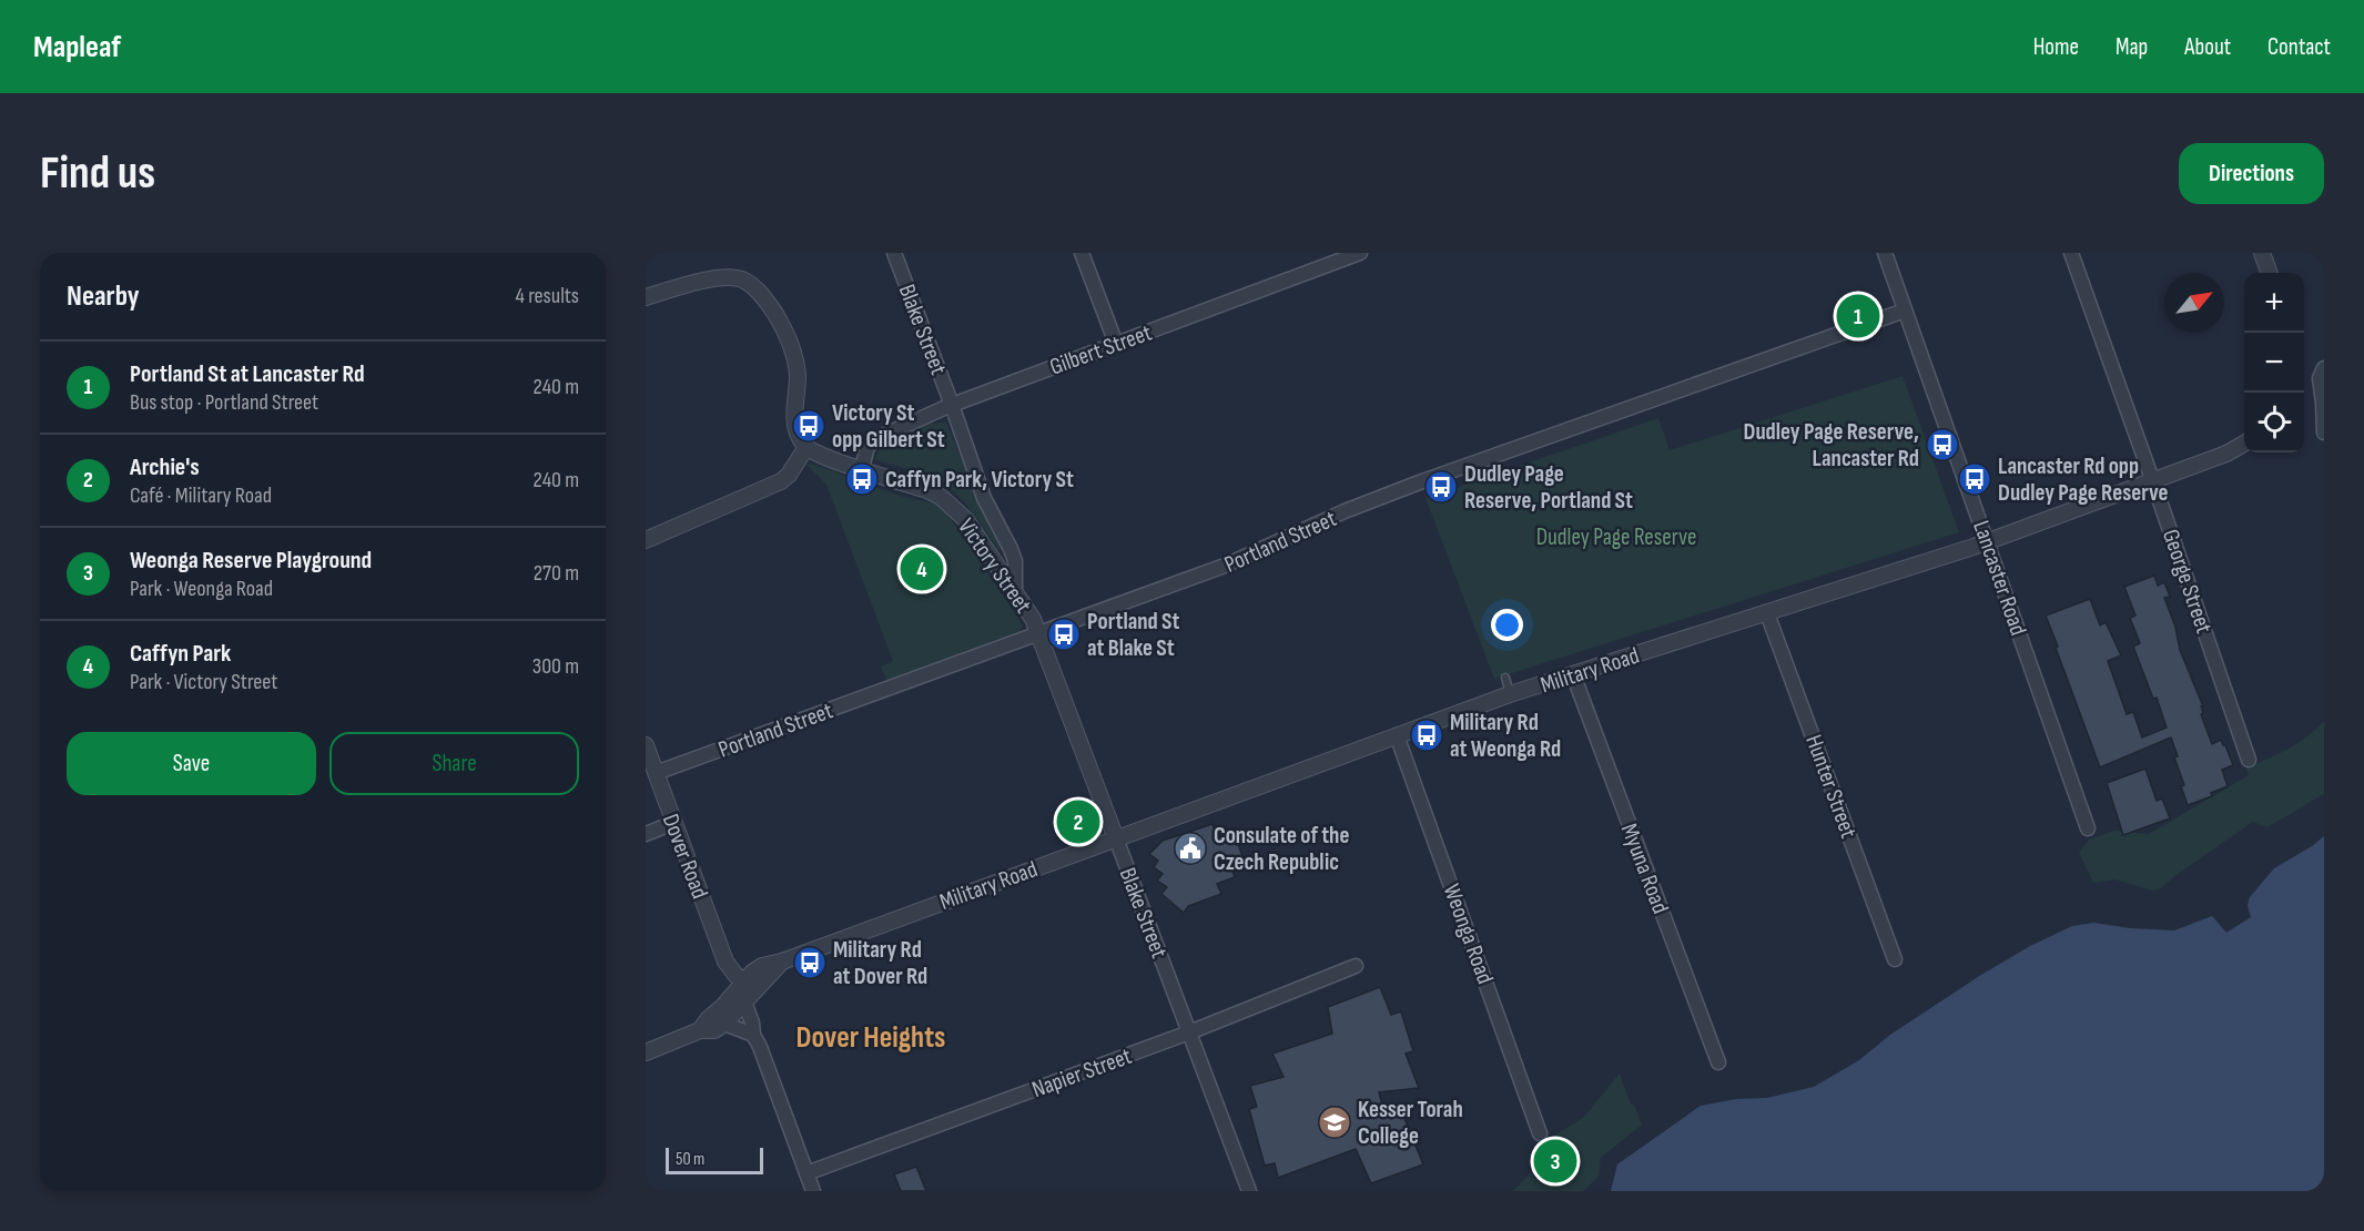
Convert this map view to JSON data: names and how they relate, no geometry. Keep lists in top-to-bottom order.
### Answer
{
  "streets": {
    "street": [
      "Blake Street",
      "Gilbert Street",
      "Portland Street",
      "Victory Street",
      "Lancaster Road",
      "George Street",
      "Military Road",
      "Hunter Street",
      "Dover Road",
      "Myuna Road",
      "Weonga Road",
      "Napier Street"
    ]
  },
  "crossings": [
    ["Blake Street", "Gilbert Street"],
    ["Blake Street", "Portland Street"],
    ["Blake Street", "Victory Street"],
    ["Blake Street", "Military Road"],
    ["Blake Street", "Napier Street"],
    ["Gilbert Street", "Victory Street"],
    ["Portland Street", "Victory Street"],
    ["Portland Street", "Lancaster Road"],
    ["Portland Street", "Dover Road"],
    ["Lancaster Road", "Military Road"],
    ["George Street", "Military Road"],
    ["Military Road", "Hunter Street"],
    ["Military Road", "Dover Road"],
    ["Military Road", "Myuna Road"],
    ["Military Road", "Weonga Road"]
  ],
  "districts": ["Dover Heights"],
  "parks": ["Dudley Page Reserve"],
  "places": {
    "bus stop": [
      "Victory St opp Gilbert St",
      "Dudley Page Reserve, Lancaster Rd",
      "Caffyn Park, Victory St",
      "Lancaster Rd opp Dudley Page Reserve",
      "Dudley Page Reserve, Portland St",
      "Portland St at Blake St",
      "Military Rd at Weonga Rd",
      "Military Rd at Dover Rd"
    ],
    "public building": ["Consulate of the Czech Republic"],
    "school or university": ["Kesser Torah College"]
  },
  "scale_bar": "50 m",
  "north": "top right",
  "page": {
    "header": "Mapleaf",
    "nav": [
      "Home",
      "Map",
      "About",
      "Contact"
    ],
    "buttons": [
      "Directions",
      ["Save", "Share"]
    ],
    "title": "Find us",
    "heading": ["Nearby", "4 results"],
    "map_buttons": ["+", "−"],
    "pins": [
      "1",
      "4",
      "2",
      "3"
    ],
    "list": [
      {
        "mark": "1",
        "name": "Portland St at Lancaster Rd",
        "note": "Bus stop · Portland Street",
        "value": "240 m"
      },
      {
        "mark": "2",
        "name": "Archie's",
        "note": "Café · Military Road",
        "value": "240 m"
      },
      {
        "mark": "3",
        "name": "Weonga Reserve Playground",
        "note": "Park · Weonga Road",
        "value": "270 m"
      },
      {
        "mark": "4",
        "name": "Caffyn Park",
        "note": "Park · Victory Street",
        "value": "300 m"
      }
    ],
    "scale": "50 m"
  }
}
